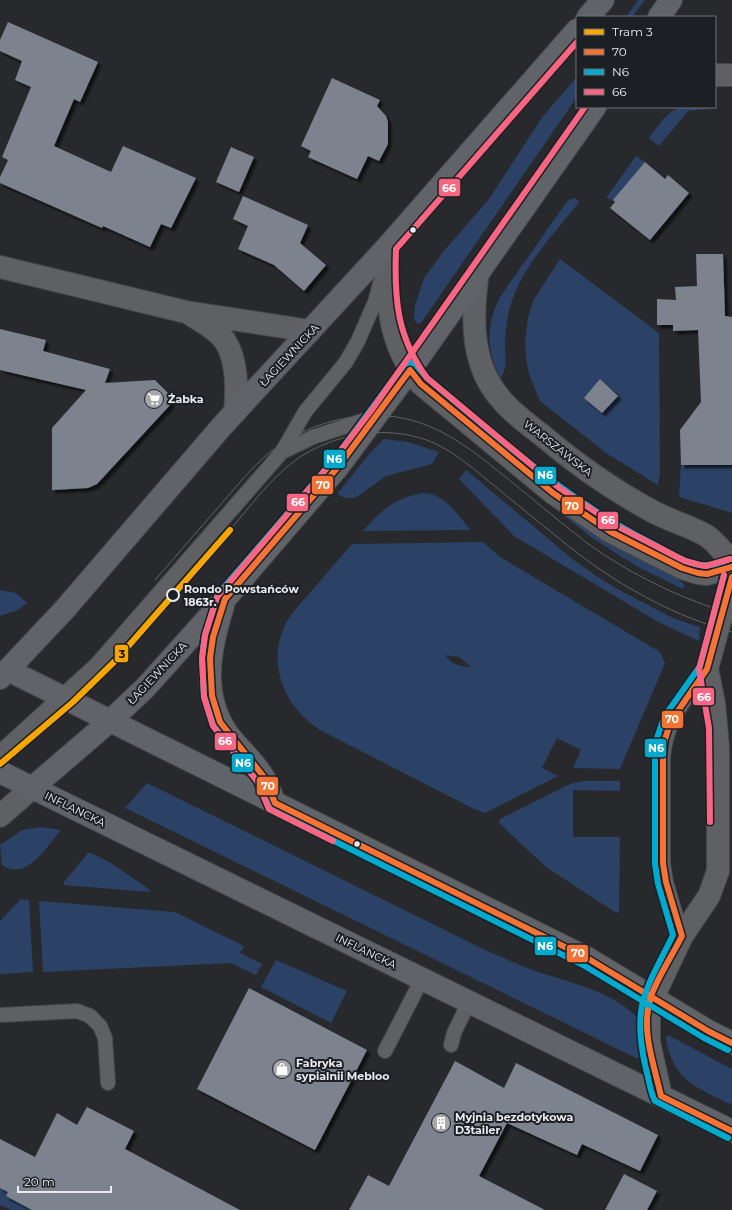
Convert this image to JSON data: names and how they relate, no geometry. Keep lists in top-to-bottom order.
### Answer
{
  "streets": {
    "main road": ["ŁAGIEWNICKA", "INFLANCKA"],
    "street": ["WARSZAWSKA"]
  },
  "crossings": [
    ["ŁAGIEWNICKA", "WARSZAWSKA"],
    ["ŁAGIEWNICKA", "INFLANCKA"]
  ],
  "places": {
    "supermarket": ["Żabka"],
    "other": ["Rondo Powstańców 1863r."],
    "shop": ["Fabryka sypialnii Mebloo"],
    "building": ["Myjnia bezdotykowa D3tailer"]
  },
  "lines": [
    "transit line 66",
    "transit line N6",
    "transit line 70",
    "tram line 3"
  ],
  "legend": [
    "Tram 3",
    "70",
    "N6",
    "66"
  ],
  "scale_bar": "20 m"
}
